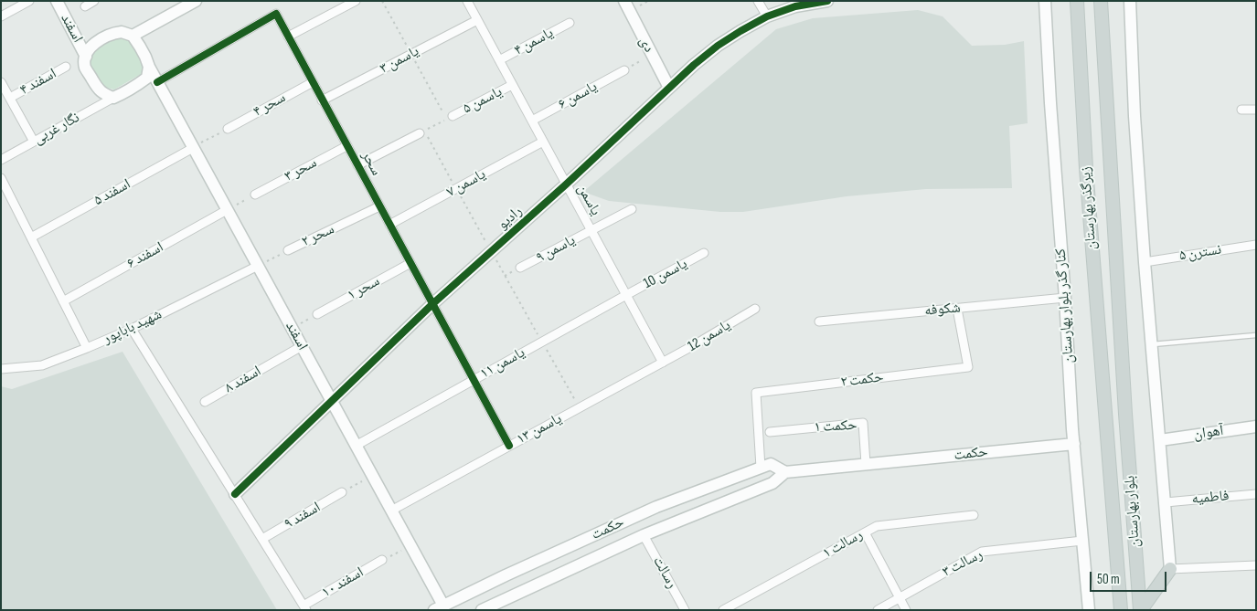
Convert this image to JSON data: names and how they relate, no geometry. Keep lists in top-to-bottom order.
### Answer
{
  "streets": {
    "main road": ["زیرگذر بهارستان", "بلوار بهارستان"],
    "street": [
      "اسفند",
      "یاسمن ۴",
      "دی",
      "یاسمن ۳",
      "اسفند ۴",
      "یاسمن ۶",
      "یاسمن ۵",
      "سحر ۴",
      "نگار غربی",
      "سحر",
      "سحر ۳",
      "یاسمن ۷",
      "اسفند ۵",
      "یاسمن",
      "رادیو",
      "سحر ۲",
      "یاسمن ۹",
      "نسترن ۵",
      "اسفند ۶",
      "یاسمن 10",
      "سحر ۱",
      "کنار گذر بلوار بهارستان",
      "شکوفه",
      "شهید باباپور",
      "یاسمن 12",
      "یاسمن ۱۱",
      "اسفند ۸",
      "حکمت ۲",
      "حکمت ۱",
      "یاسمن ۱۳",
      "آهوان",
      "حکمت",
      "فاطمیه",
      "اسفند ۹",
      "رسالت ۱",
      "رسالت ۳",
      "رسالت",
      "اسفند ۱۰"
    ]
  },
  "crossings": [
    ["اسفند", "نگار غربی"],
    ["اسفند", "سحر"],
    ["اسفند", "اسفند ۵"],
    ["اسفند", "رادیو"],
    ["اسفند", "سحر ۲"],
    ["اسفند", "اسفند ۶"],
    ["اسفند", "شهید باباپور"],
    ["اسفند", "یاسمن ۱۱"],
    ["اسفند", "اسفند ۸"],
    ["اسفند", "یاسمن ۱۳"],
    ["اسفند", "حکمت"],
    ["یاسمن ۴", "یاسمن"],
    ["دی", "رادیو"],
    ["یاسمن ۳", "سحر"],
    ["یاسمن ۳", "یاسمن"],
    ["یاسمن ۶", "یاسمن"],
    ["یاسمن ۵", "یاسمن"],
    ["سحر ۴", "سحر"],
    ["سحر", "سحر ۳"],
    ["سحر", "یاسمن ۷"],
    ["سحر", "رادیو"],
    ["سحر", "سحر ۲"],
    ["سحر", "سحر ۱"],
    ["سحر", "یاسمن ۱۱"],
    ["سحر", "یاسمن ۱۳"],
    ["یاسمن ۷", "یاسمن"],
    ["یاسمن", "رادیو"],
    ["یاسمن", "یاسمن ۹"],
    ["یاسمن", "یاسمن 10"],
    ["یاسمن", "یاسمن 12"],
    ["یاسمن", "یاسمن ۱۱"],
    ["یاسمن", "یاسمن ۱۳"],
    ["زیرگذر بهارستان", "بلوار بهارستان"],
    ["سحر ۲", "شهید باباپور"],
    ["یاسمن 10", "یاسمن ۱۱"],
    ["کنار گذر بلوار بهارستان", "شکوفه"],
    ["کنار گذر بلوار بهارستان", "حکمت"],
    ["کنار گذر بلوار بهارستان", "رسالت ۳"],
    ["شکوفه", "حکمت ۲"],
    ["یاسمن 12", "یاسمن ۱۳"],
    ["حکمت ۲", "حکمت"],
    ["حکمت ۱", "حکمت"],
    ["حکمت", "رسالت"]
  ],
  "scale_bar": "50 m"
}
